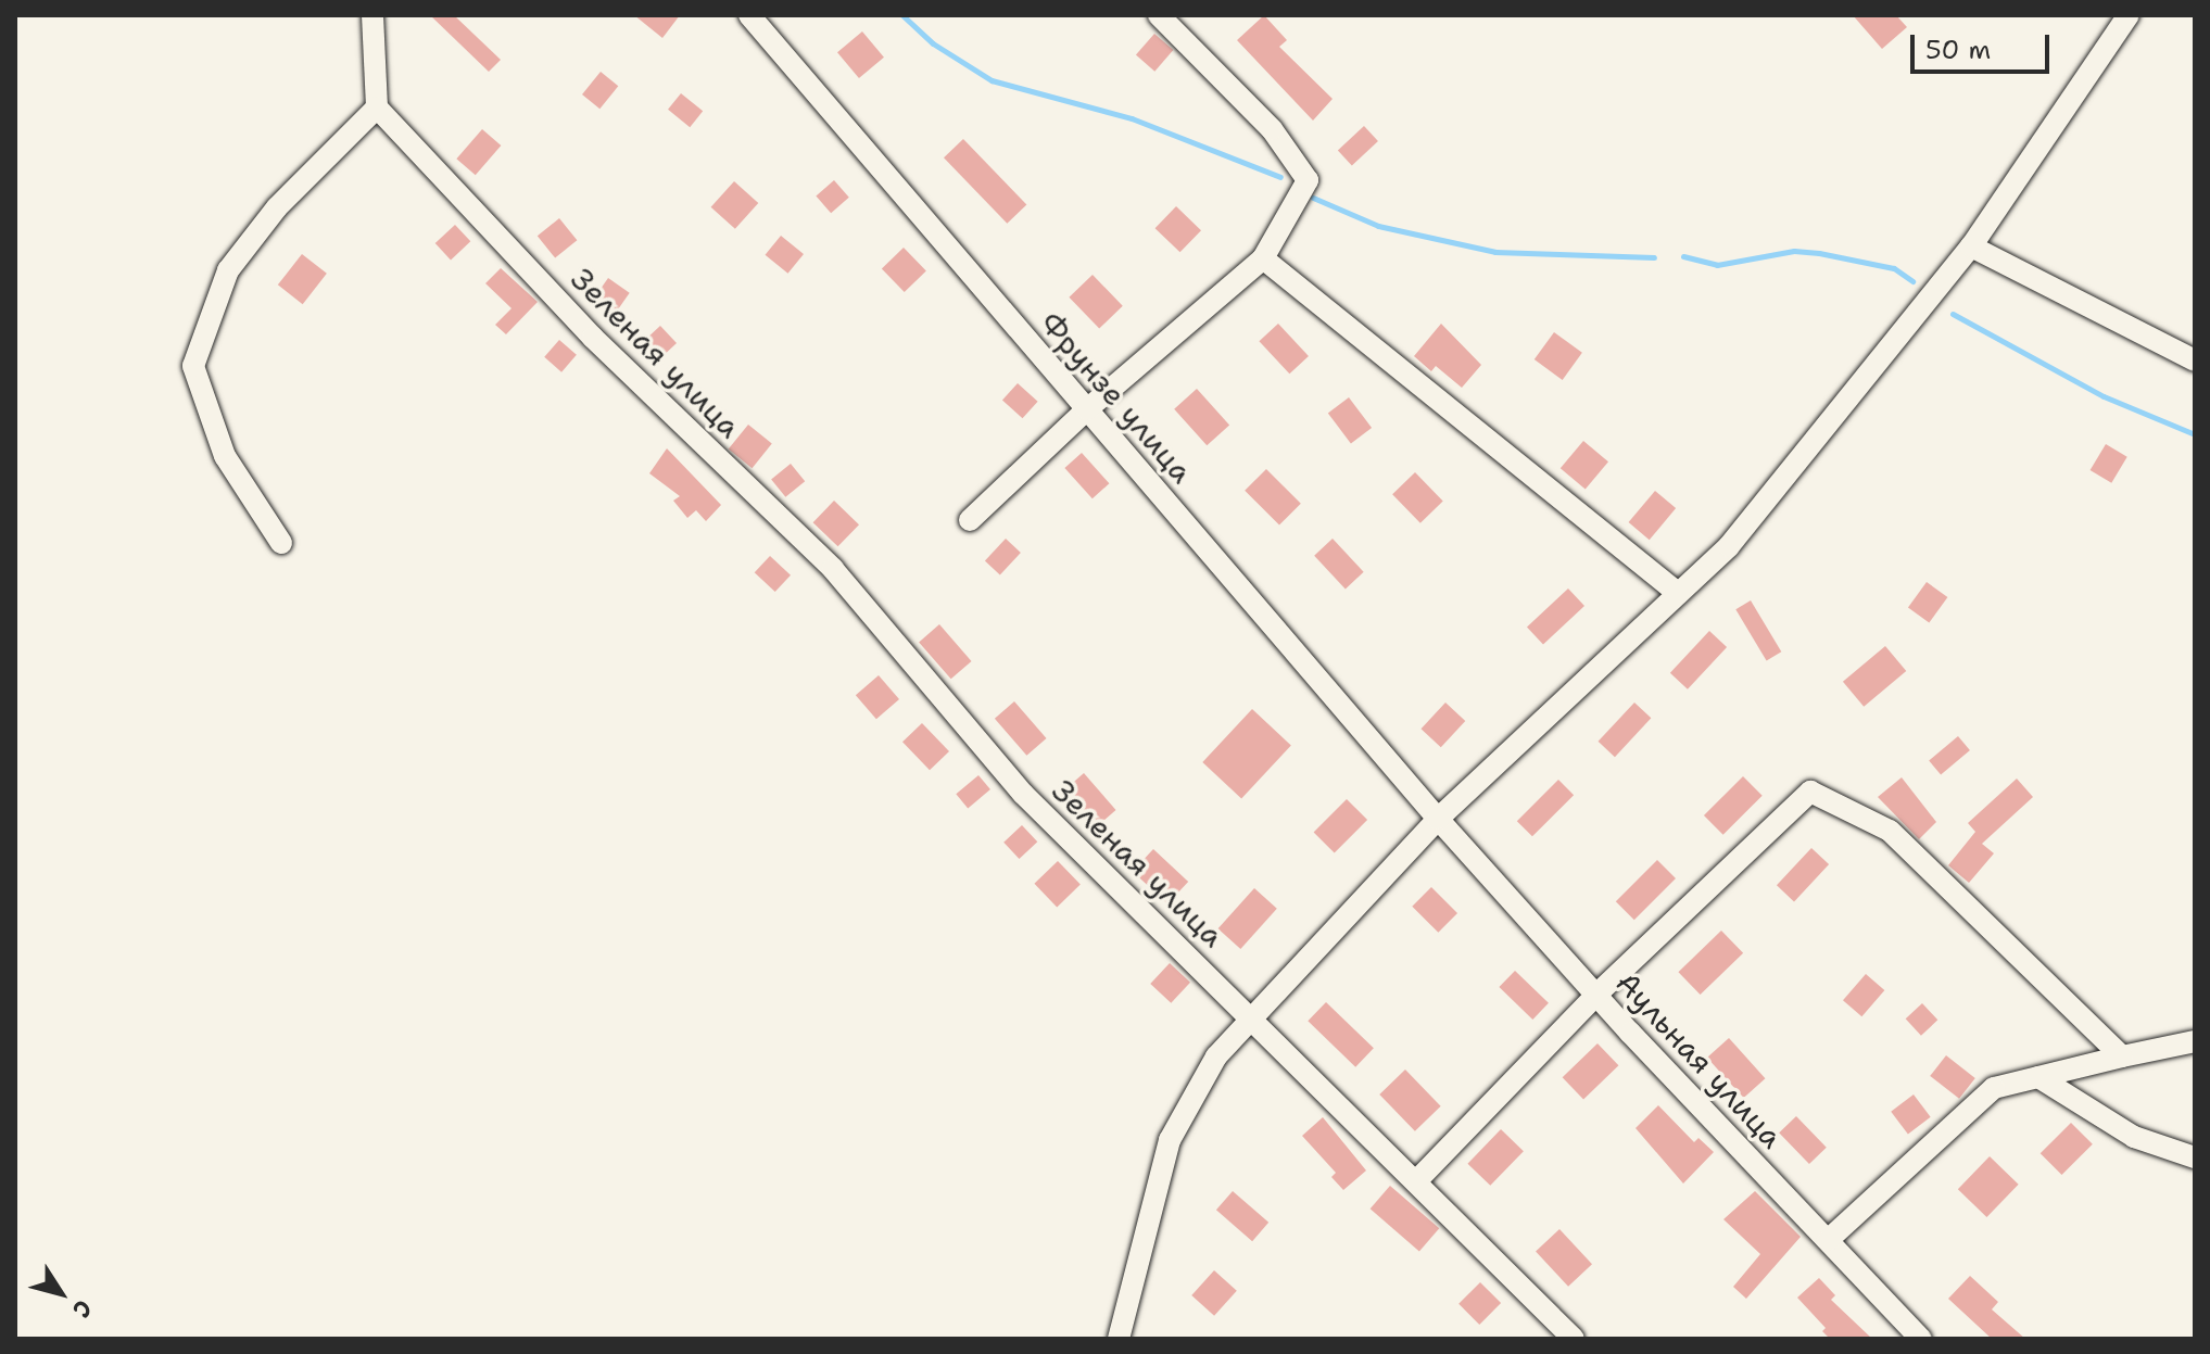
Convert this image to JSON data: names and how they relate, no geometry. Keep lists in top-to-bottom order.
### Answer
{
  "streets": {
    "street": ["Зеленая улица", "Фрунзе улица", "Аульная улица"]
  },
  "crossings": [
    ["Фрунзе улица", "Аульная улица"]
  ],
  "scale_bar": "50 m",
  "north": "bottom right"
}
